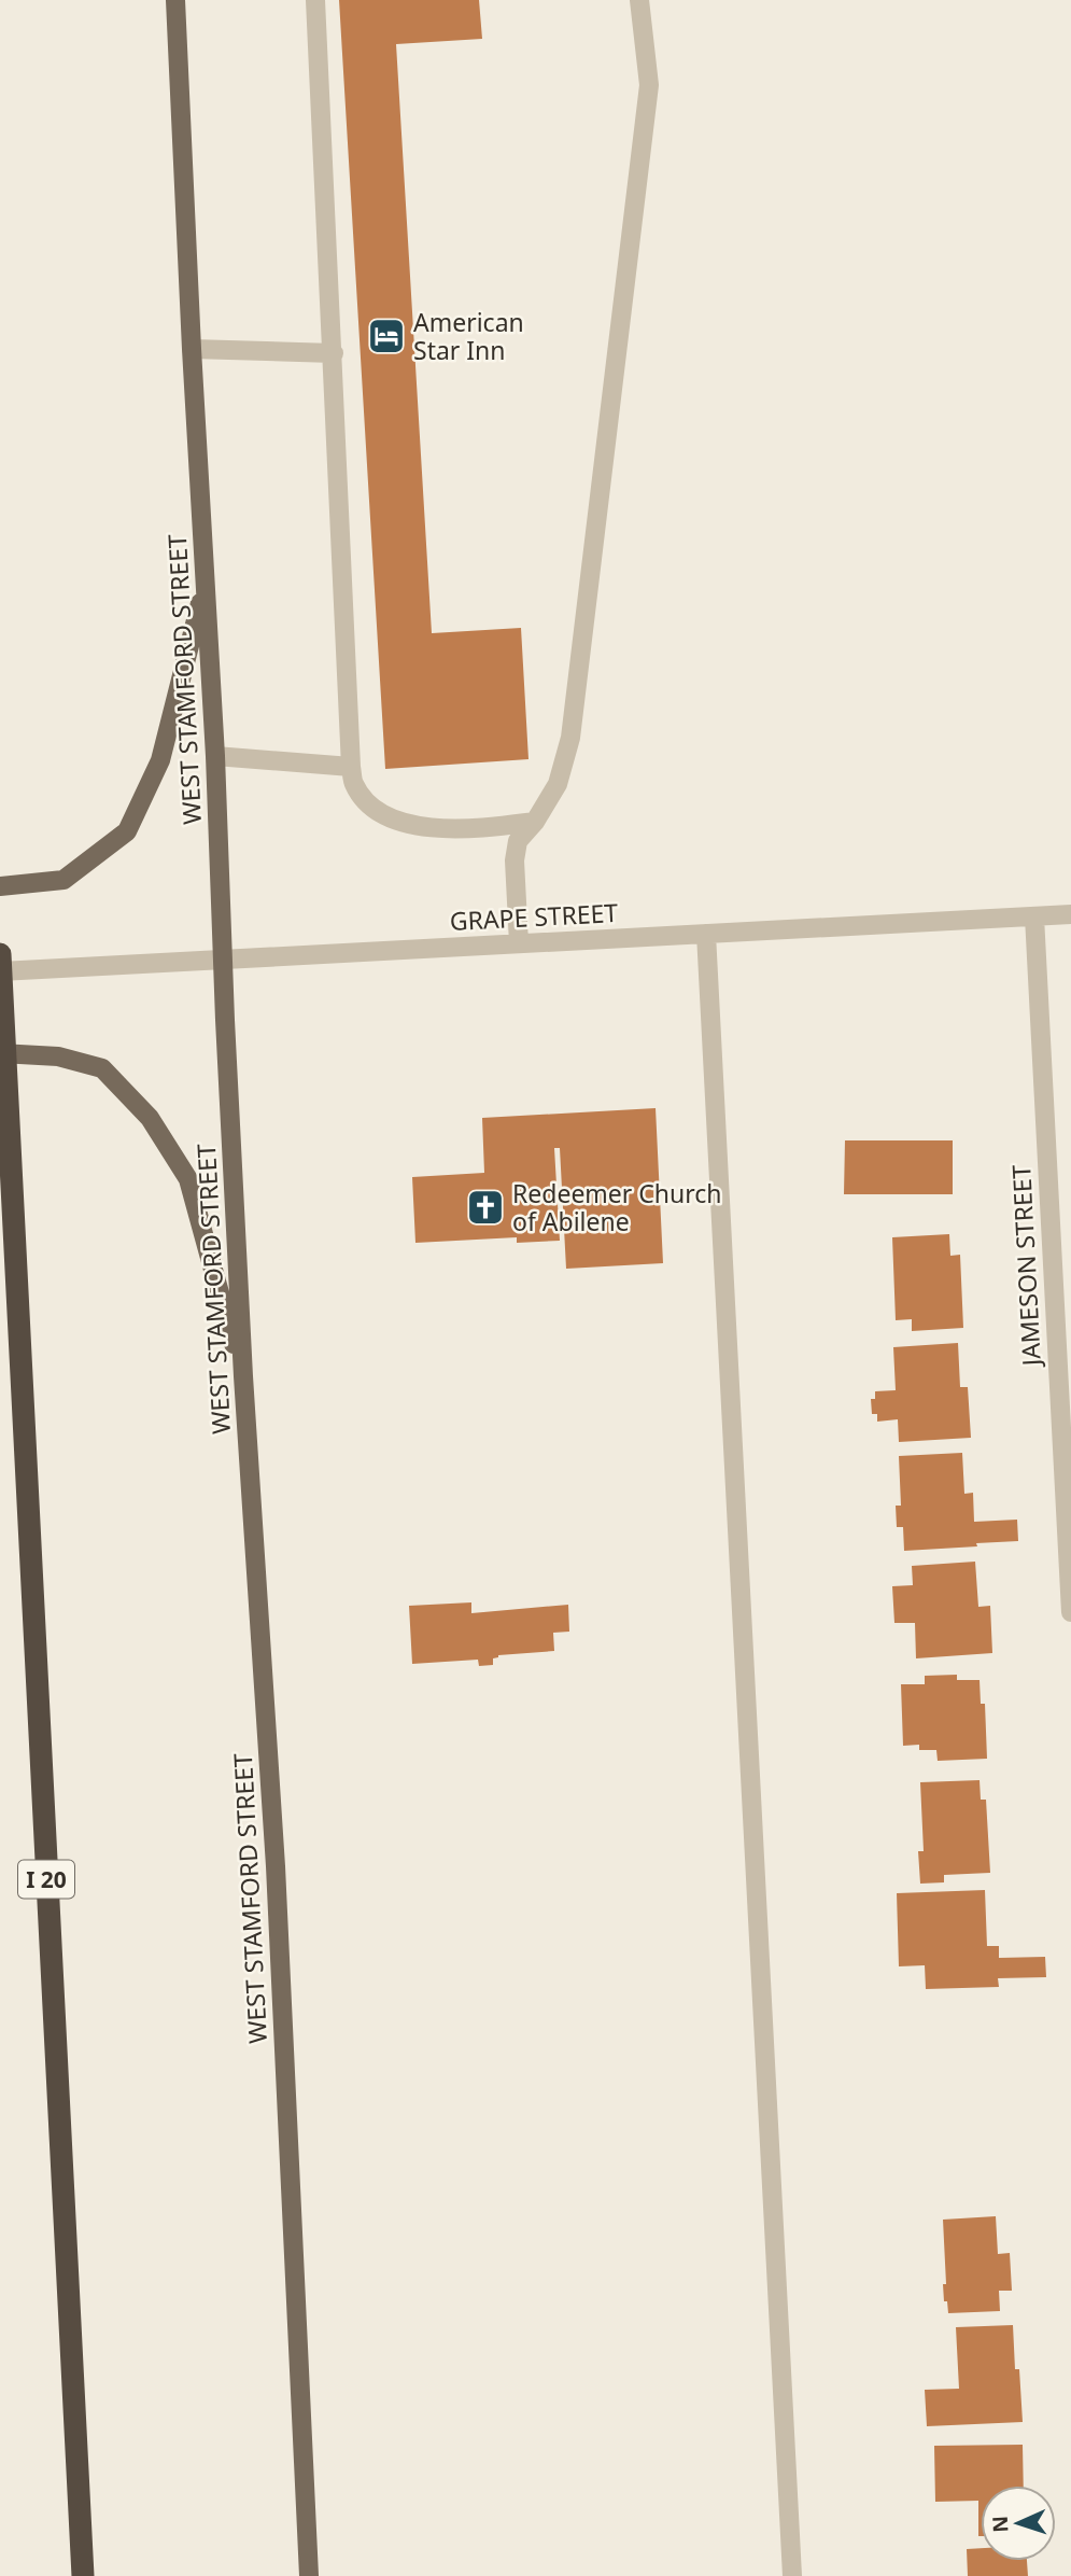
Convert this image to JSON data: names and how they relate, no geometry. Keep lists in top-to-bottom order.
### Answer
{
  "streets": {
    "highway": ["I 20"],
    "main road": ["WEST STAMFORD STREET"],
    "street": ["GRAPE STREET", "JAMESON STREET"]
  },
  "crossings": [
    ["WEST STAMFORD STREET", "GRAPE STREET"],
    ["GRAPE STREET", "JAMESON STREET"]
  ],
  "places": {
    "hotel": ["American Star Inn"],
    "church": ["Redeemer Church of Abilene"]
  },
  "north": "left"
}
